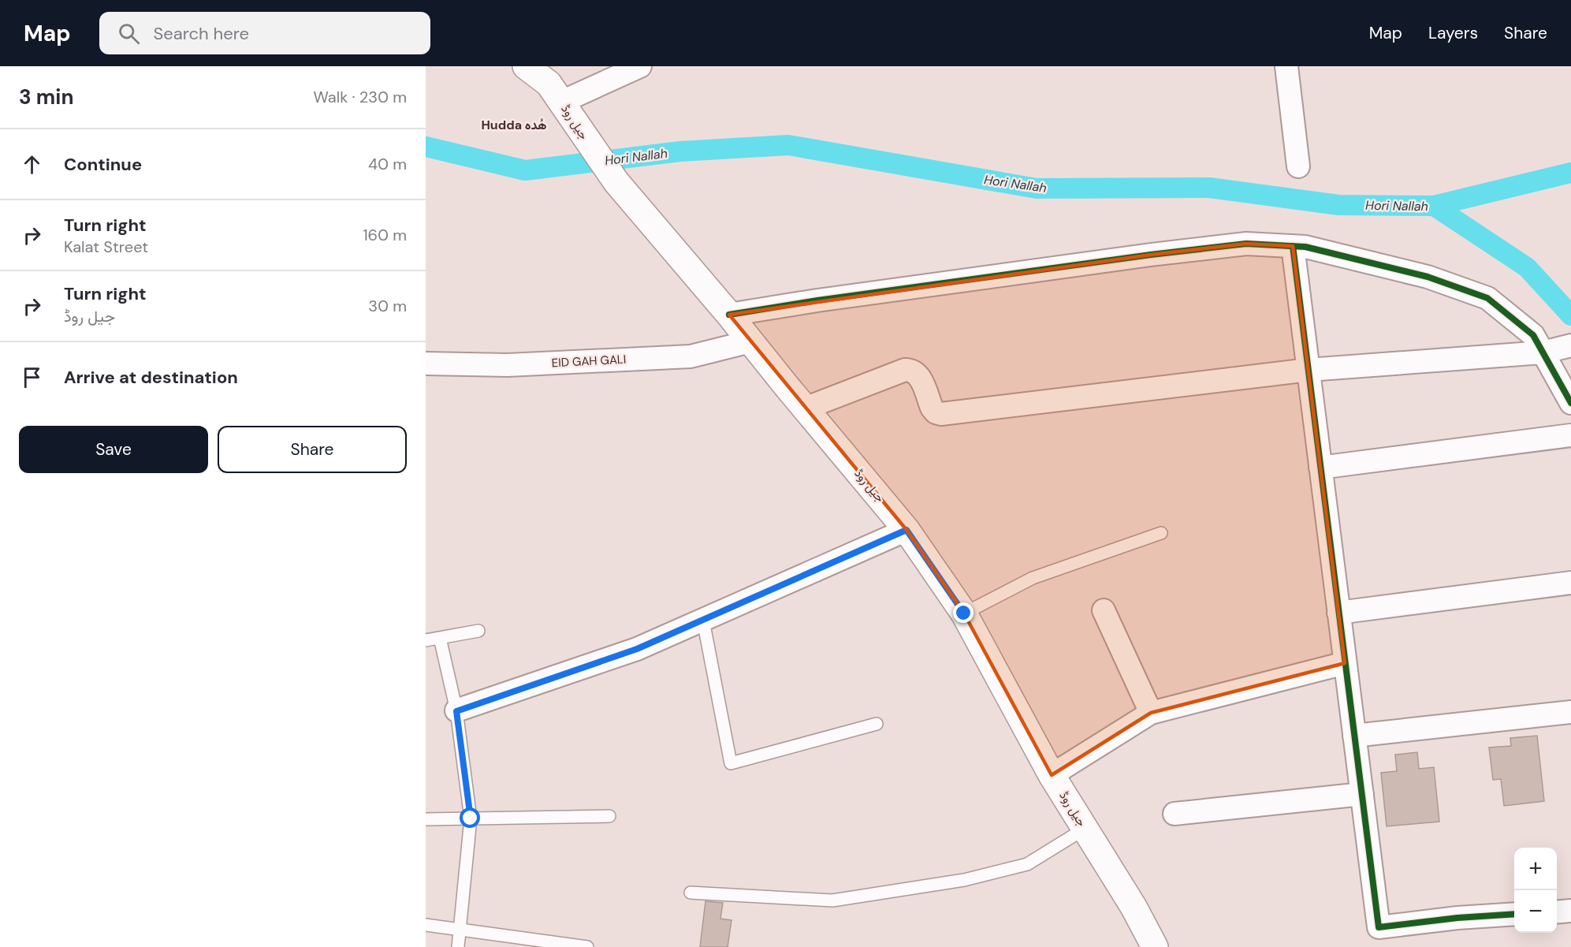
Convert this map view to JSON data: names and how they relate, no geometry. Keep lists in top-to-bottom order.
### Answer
{
  "streets": {
    "main road": ["جیل روڈ"],
    "street": ["EID GAH GALI"]
  },
  "crossings": [
    ["جیل روڈ", "EID GAH GALI"]
  ],
  "districts": ["Hudda ھُدہ"],
  "water": ["Hori Nallah"],
  "page": {
    "header": "Map",
    "search": "Search here",
    "nav": ["Map", "Layers", "Share"],
    "heading": ["3 min", "Walk · 230 m"],
    "list": [
      ["Continue", "40 m"],
      ["Turn right", "Kalat Street", "160 m"],
      ["Turn right", "جیل روڈ", "30 m"],
      "Arrive at destination"
    ],
    "buttons": ["Save", "Share"],
    "map_buttons": ["+", "−"]
  }
}
